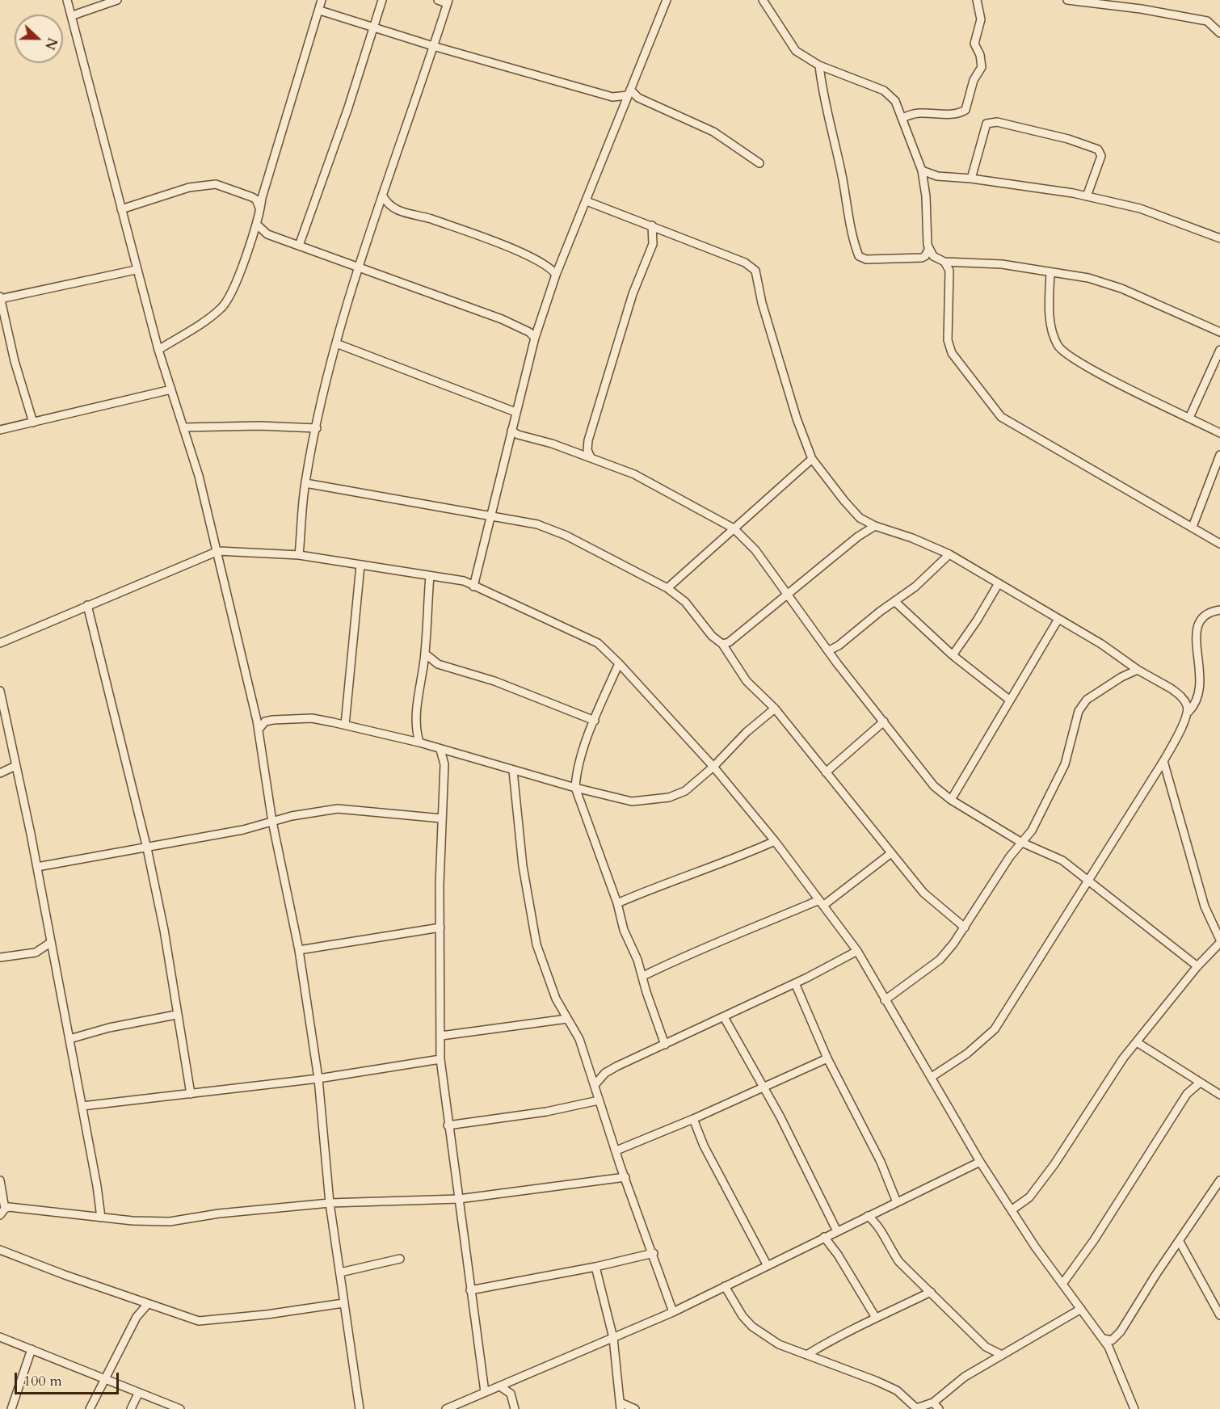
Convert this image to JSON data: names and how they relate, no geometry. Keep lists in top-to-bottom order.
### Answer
{
  "scale_bar": "100 m",
  "north": "right"
}
